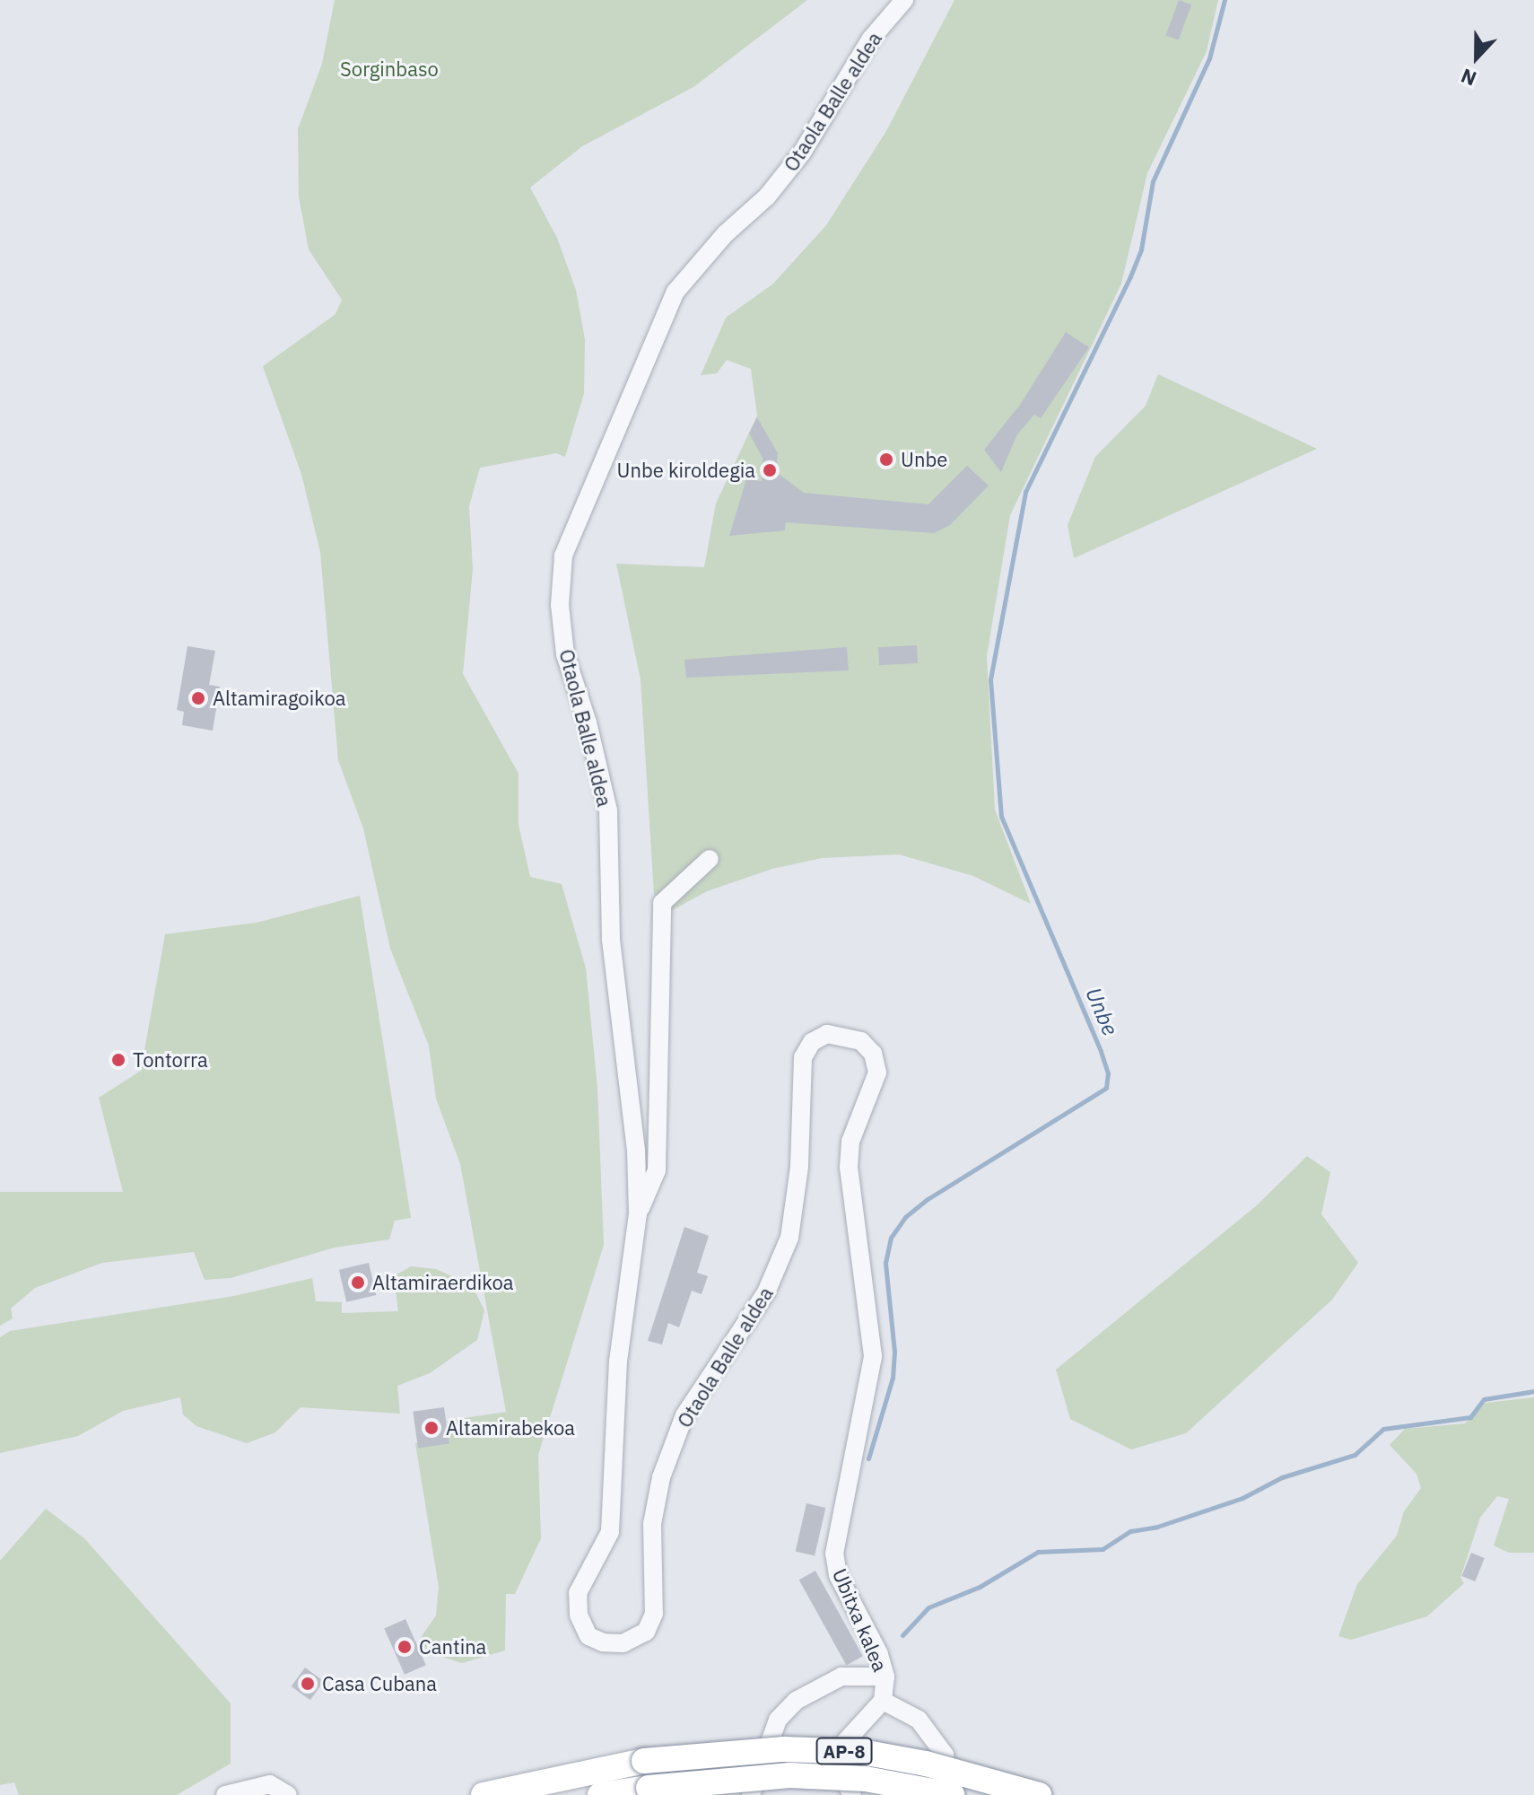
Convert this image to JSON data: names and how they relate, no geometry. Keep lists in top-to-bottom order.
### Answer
{
  "streets": {
    "highway": ["AP-8"],
    "street": ["Otaola Balle aldea", "Ubitxa kalea"]
  },
  "crossings": [
    ["Otaola Balle aldea", "Ubitxa kalea"]
  ],
  "water": ["Unbe"],
  "parks": ["Sorginbaso"],
  "places": [
    "Unbe",
    "Unbe kiroldegia",
    "Altamiragoikoa",
    "Tontorra",
    "Altamiraerdikoa",
    "Altamirabekoa",
    "Cantina",
    "Casa Cubana"
  ],
  "north": "bottom"
}
